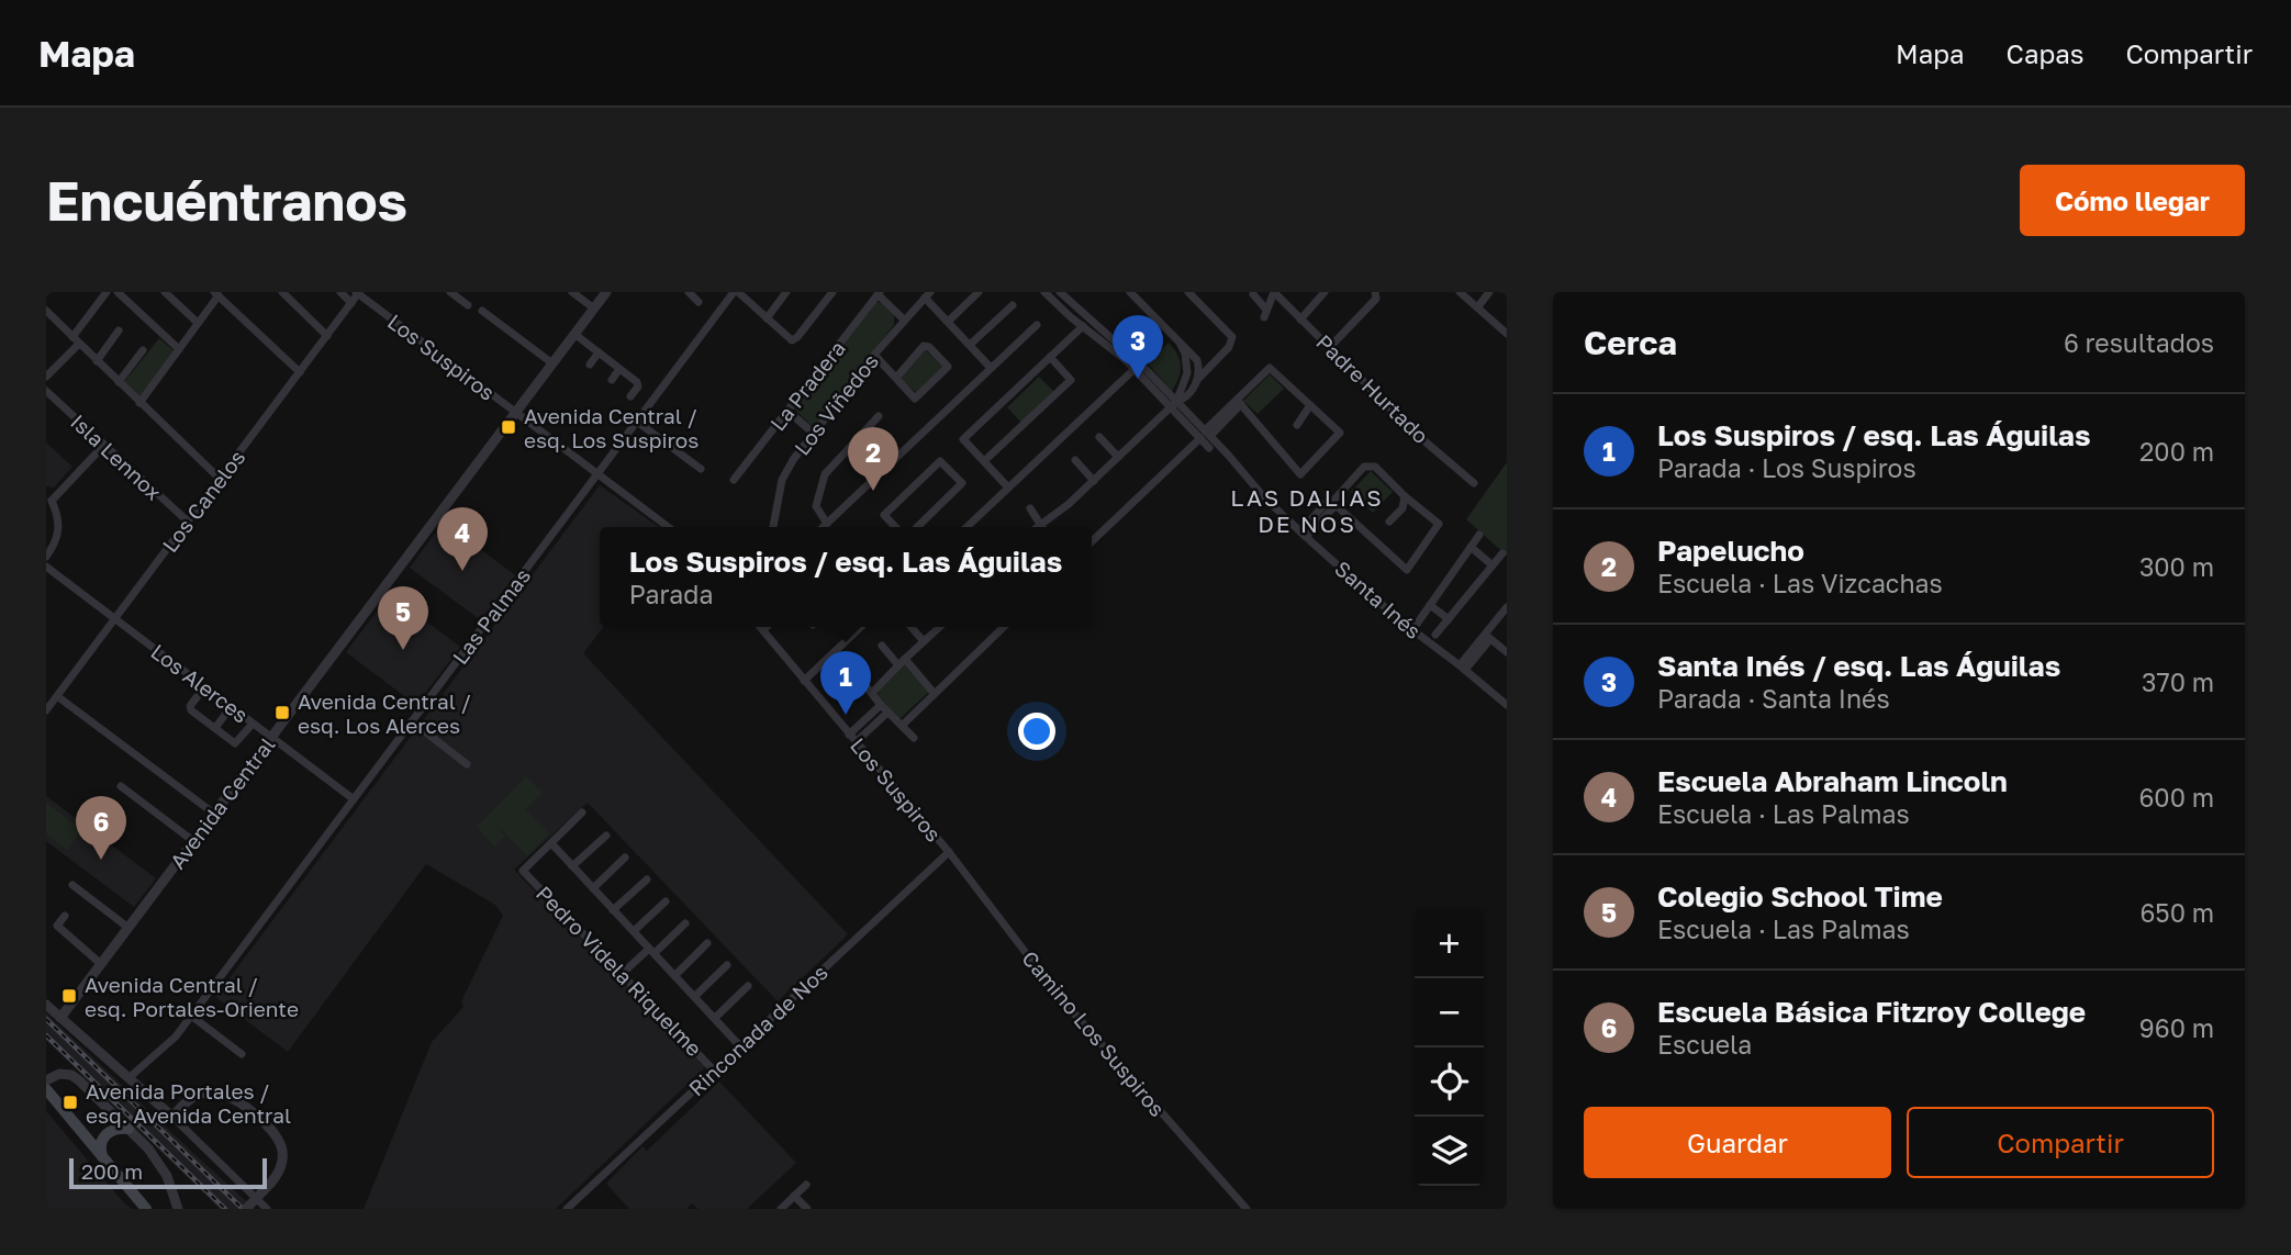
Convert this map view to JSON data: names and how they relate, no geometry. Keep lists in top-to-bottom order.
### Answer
{
  "streets": {
    "street": [
      "Los Suspiros",
      "La Pradera",
      "Padre Hurtado",
      "Los Viñedos",
      "Isla Lennox",
      "Los Canelos",
      "Santa Inés",
      "Las Palmas",
      "Los Alerces",
      "Avenida Central",
      "Pedro Videla Riquelme",
      "Rinconada de Nos",
      "Camino Los Suspiros"
    ]
  },
  "crossings": [
    ["Los Suspiros", "Los Canelos"],
    ["Los Suspiros", "Las Palmas"],
    ["Los Suspiros", "Avenida Central"],
    ["Los Suspiros", "Rinconada de Nos"],
    ["Los Suspiros", "Camino Los Suspiros"],
    ["Isla Lennox", "Los Canelos"],
    ["Los Canelos", "Los Alerces"],
    ["Las Palmas", "Los Alerces"],
    ["Los Alerces", "Avenida Central"],
    ["Pedro Videla Riquelme", "Rinconada de Nos"],
    ["Rinconada de Nos", "Camino Los Suspiros"]
  ],
  "districts": ["LAS DALIAS DE NOS"],
  "places": {
    "transit": [
      "Avenida Central / esq. Los Suspiros",
      "Avenida Central / esq. Los Alerces",
      "Avenida Central / esq. Portales-Oriente",
      "Avenida Portales / esq. Avenida Central"
    ]
  },
  "scale_bar": "200 m",
  "page": {
    "header": "Mapa",
    "nav": ["Mapa", "Capas", "Compartir"],
    "buttons": [
      "Cómo llegar",
      ["Guardar", "Compartir"]
    ],
    "title": "Encuéntranos",
    "heading": ["Cerca", "6 resultados"],
    "pins": [
      "3",
      "2",
      "4",
      "5",
      "1",
      "6"
    ],
    "list": [
      {
        "mark": "1",
        "name": "Los Suspiros / esq. Las Águilas",
        "note": "Parada · Los Suspiros",
        "value": "200 m"
      },
      {
        "mark": "2",
        "name": "Papelucho",
        "note": "Escuela · Las Vizcachas",
        "value": "300 m"
      },
      {
        "mark": "3",
        "name": "Santa Inés / esq. Las Águilas",
        "note": "Parada · Santa Inés",
        "value": "370 m"
      },
      {
        "mark": "4",
        "name": "Escuela Abraham Lincoln",
        "note": "Escuela · Las Palmas",
        "value": "600 m"
      },
      {
        "mark": "5",
        "name": "Colegio School Time",
        "note": "Escuela · Las Palmas",
        "value": "650 m"
      },
      {
        "mark": "6",
        "name": "Escuela Básica Fitzroy College",
        "note": "Escuela",
        "value": "960 m"
      }
    ],
    "popup": ["Los Suspiros / esq. Las Águilas", "Parada"],
    "map_buttons": ["+", "−"],
    "scale": "200 m"
  }
}
